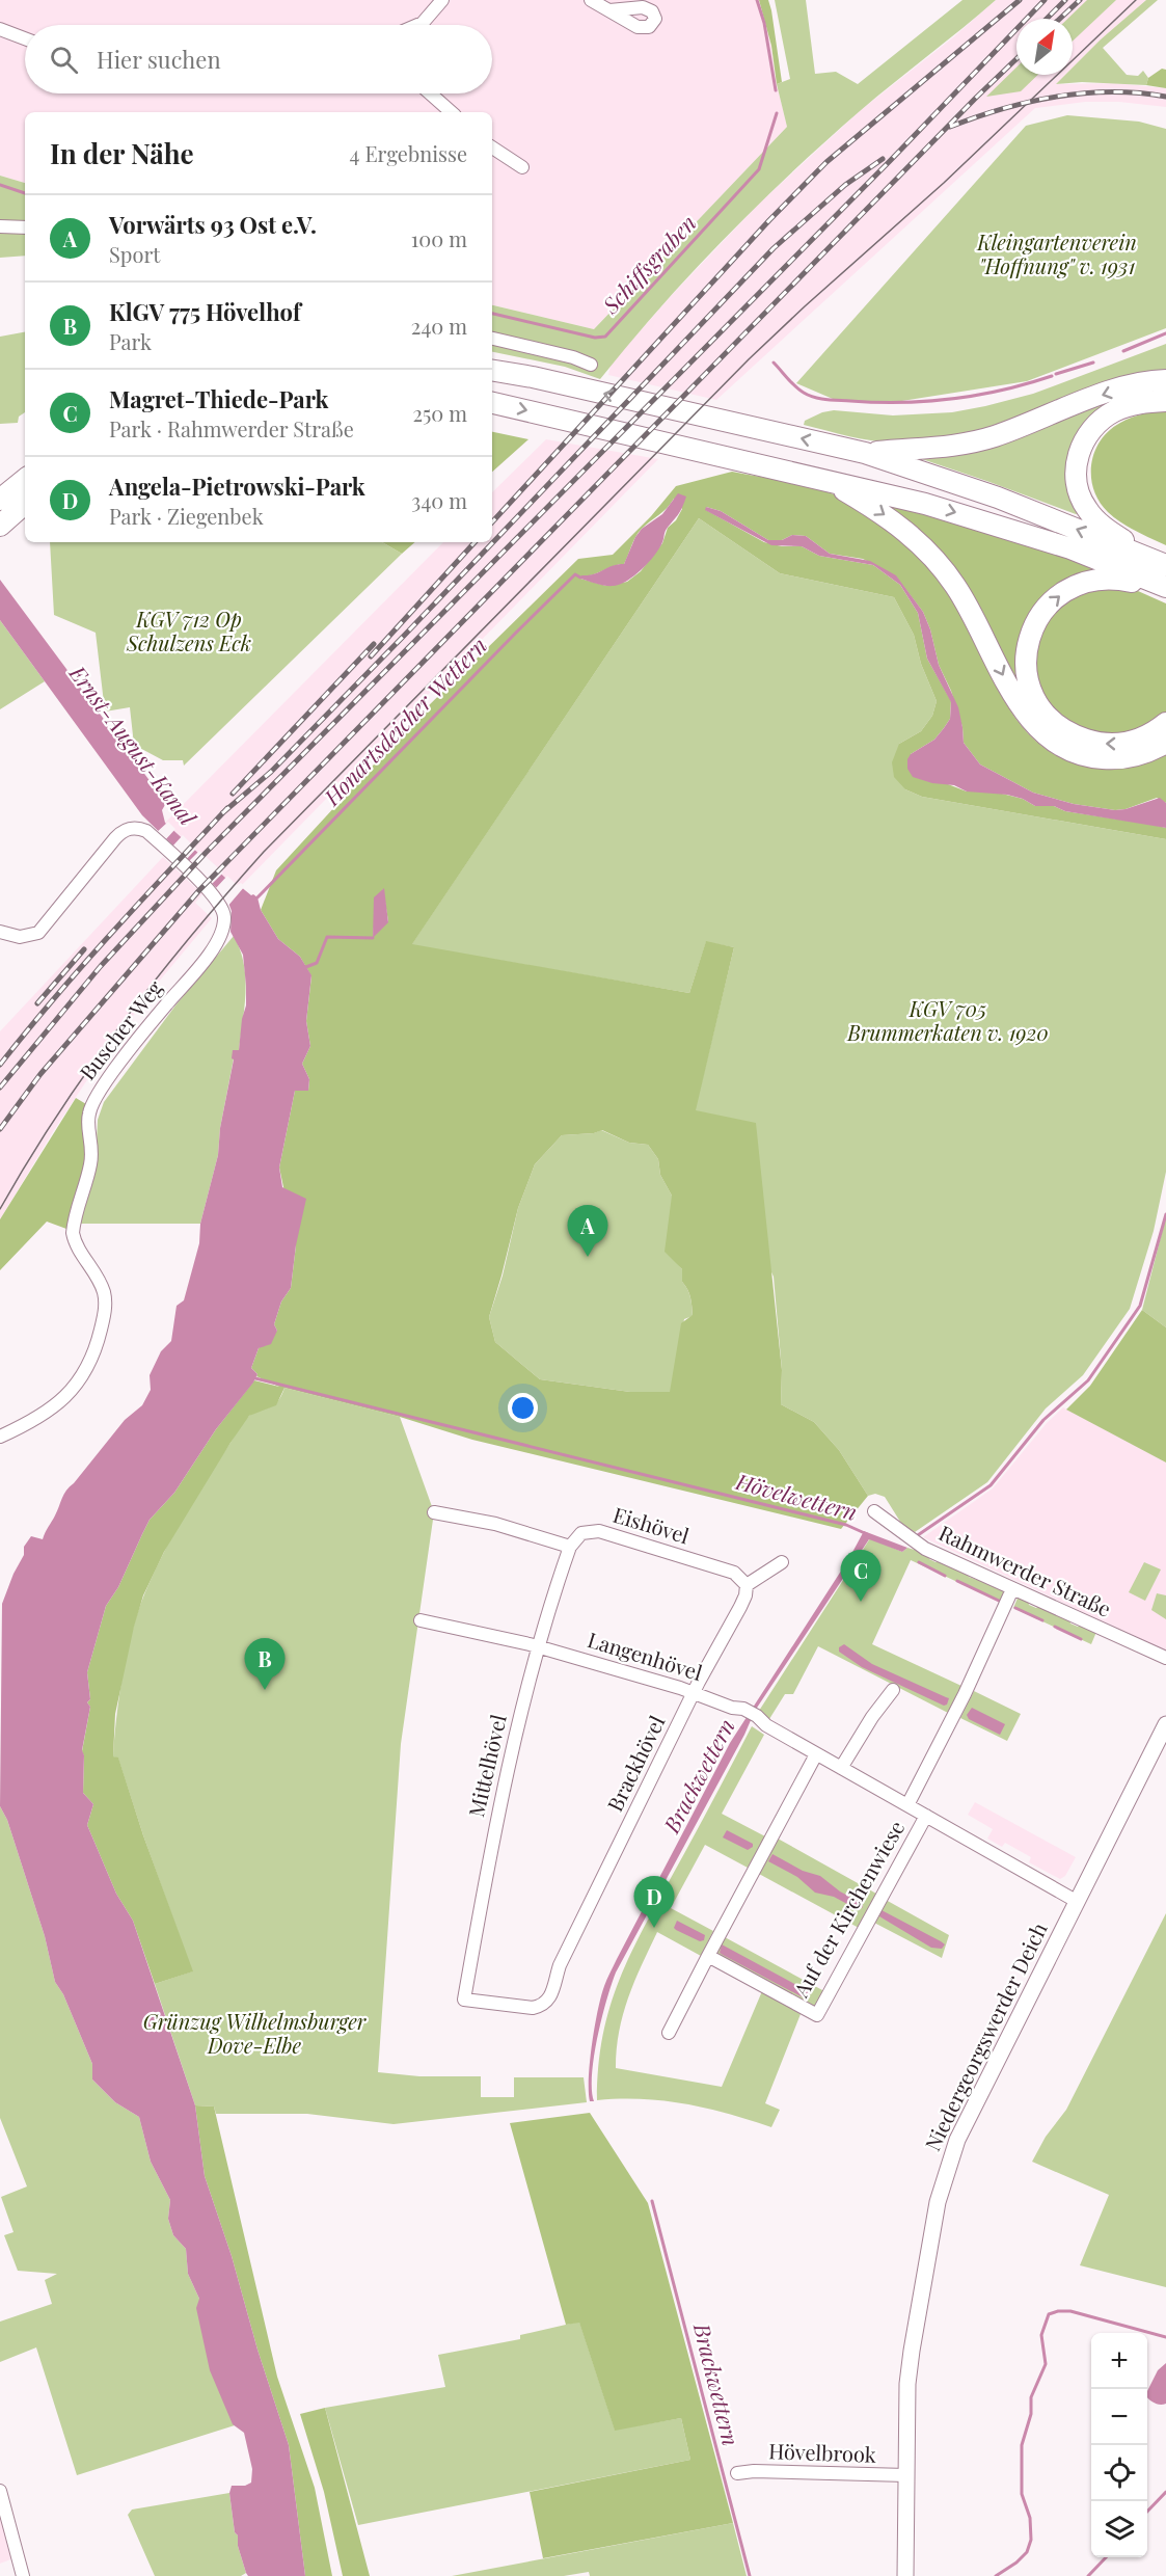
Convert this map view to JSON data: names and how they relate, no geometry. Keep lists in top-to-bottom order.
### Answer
{
  "streets": {
    "street": [
      "Buscher Weg",
      "Eishövel",
      "Rahmwerder Straße",
      "Langenhövel",
      "Brackhövel",
      "Mittelhövel",
      "Auf der Kirchenwiese",
      "Niedergeorgswerder Deich",
      "Hövelbrook"
    ]
  },
  "crossings": [
    ["Eishövel", "Brackhövel"],
    ["Eishövel", "Mittelhövel"],
    ["Langenhövel", "Brackhövel"],
    ["Langenhövel", "Mittelhövel"],
    ["Langenhövel", "Auf der Kirchenwiese"],
    ["Langenhövel", "Niedergeorgswerder Deich"],
    ["Brackhövel", "Mittelhövel"],
    ["Niedergeorgswerder Deich", "Hövelbrook"]
  ],
  "water": [
    "Schiffsgraben",
    "Honartsdeicher Wettern",
    "Ernst-August-Kanal",
    "Hövelwettern",
    "Brackwettern"
  ],
  "parks": [
    "Kleingartenverein \"Hoffnung\" v. 1931",
    "KGV 712 Op Schulzens Eck",
    "KGV 705 Brummerkaten v. 1920",
    "Grünzug Wilhelmsburger Dove-Elbe"
  ],
  "north": "top right",
  "page": {
    "search": "Hier suchen",
    "heading": ["In der Nähe", "4 Ergebnisse"],
    "list": [
      {
        "mark": "A",
        "name": "Vorwärts 93 Ost e.V.",
        "note": "Sport",
        "value": "100 m"
      },
      {
        "mark": "B",
        "name": "KlGV 775 Hövelhof",
        "note": "Park",
        "value": "240 m"
      },
      {
        "mark": "C",
        "name": "Magret-Thiede-Park",
        "note": "Park · Rahmwerder Straße",
        "value": "250 m"
      },
      {
        "mark": "D",
        "name": "Angela-Pietrowski-Park",
        "note": "Park · Ziegenbek",
        "value": "340 m"
      }
    ],
    "pins": [
      "A",
      "C",
      "B",
      "D"
    ],
    "map_buttons": ["+", "−"]
  }
}
